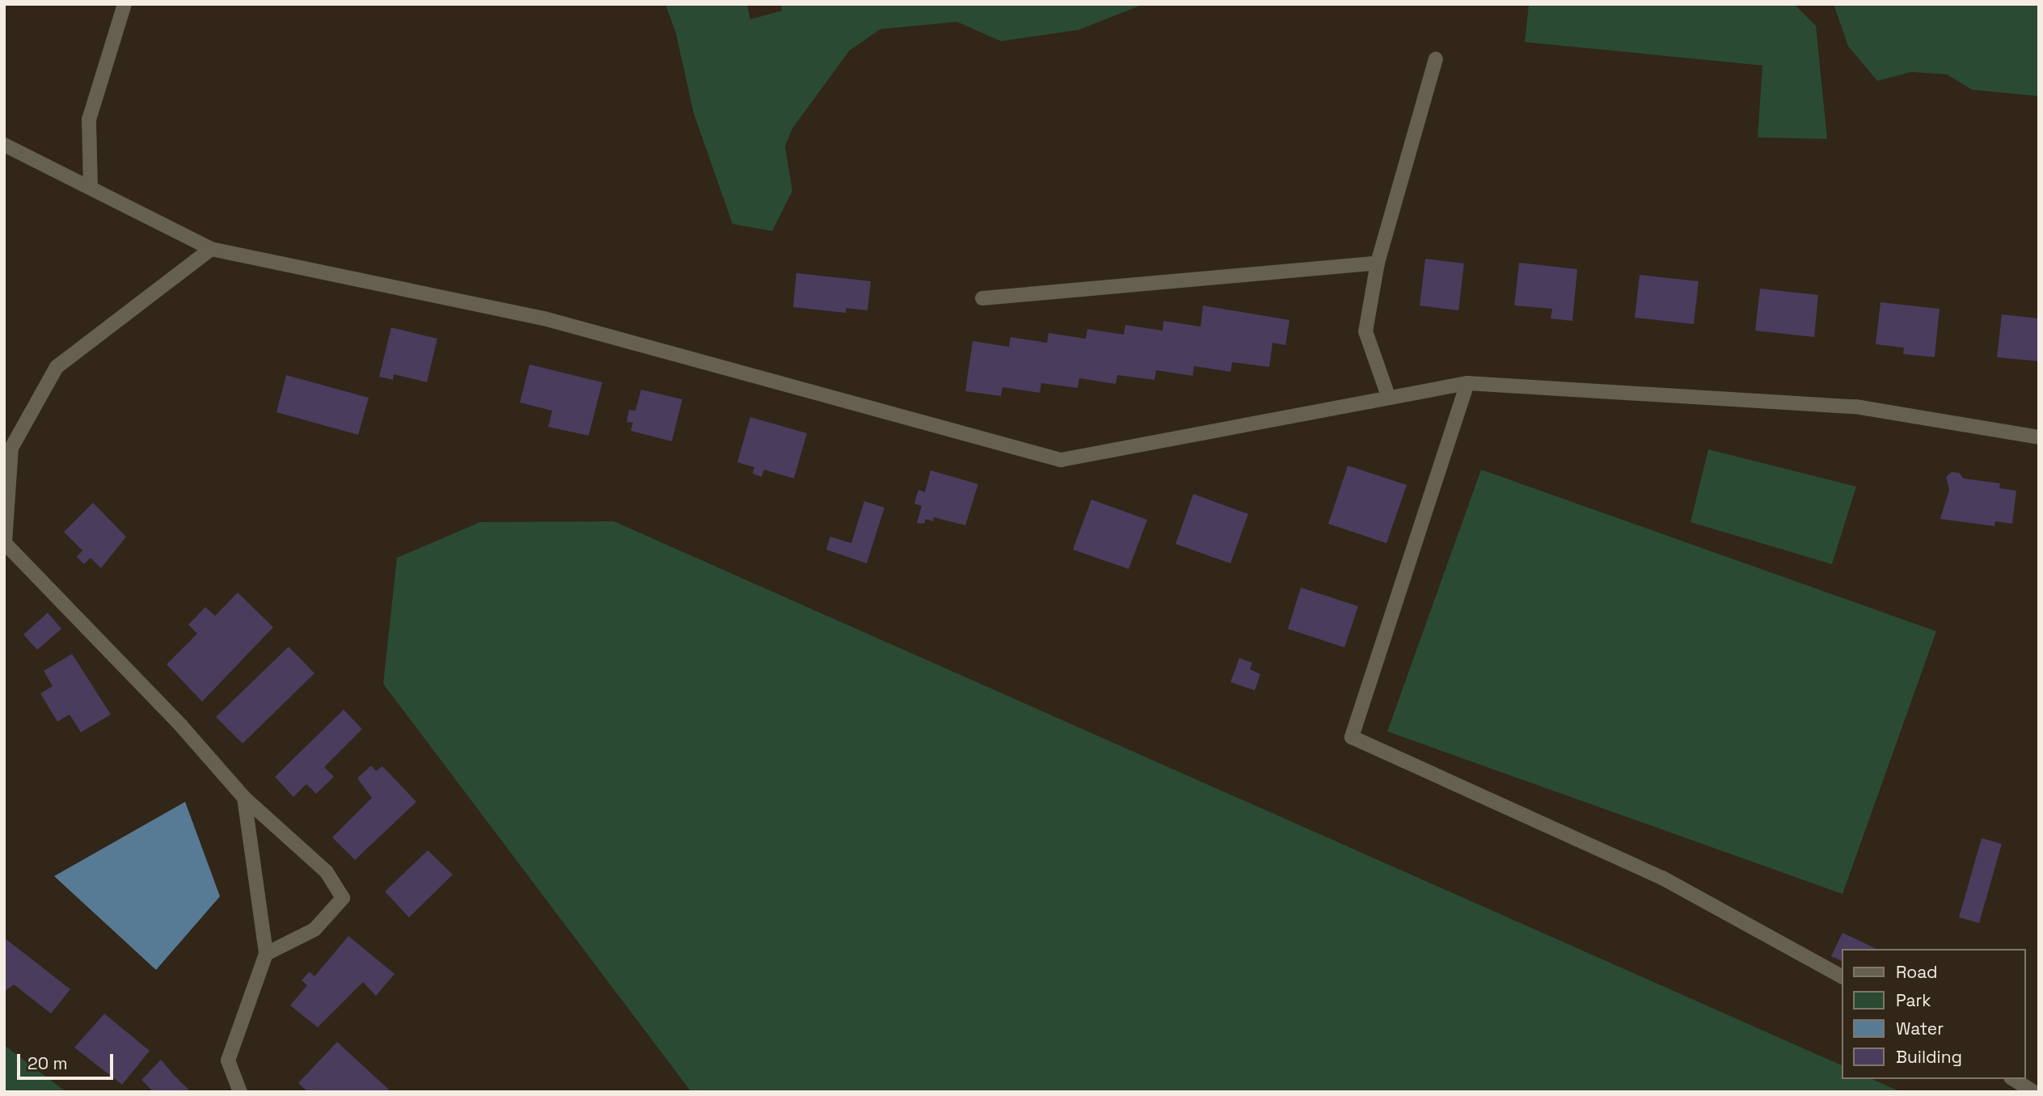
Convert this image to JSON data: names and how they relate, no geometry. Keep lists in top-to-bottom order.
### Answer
{
  "legend": [
    "Road",
    "Park",
    "Water",
    "Building"
  ],
  "scale_bar": "20 m"
}
